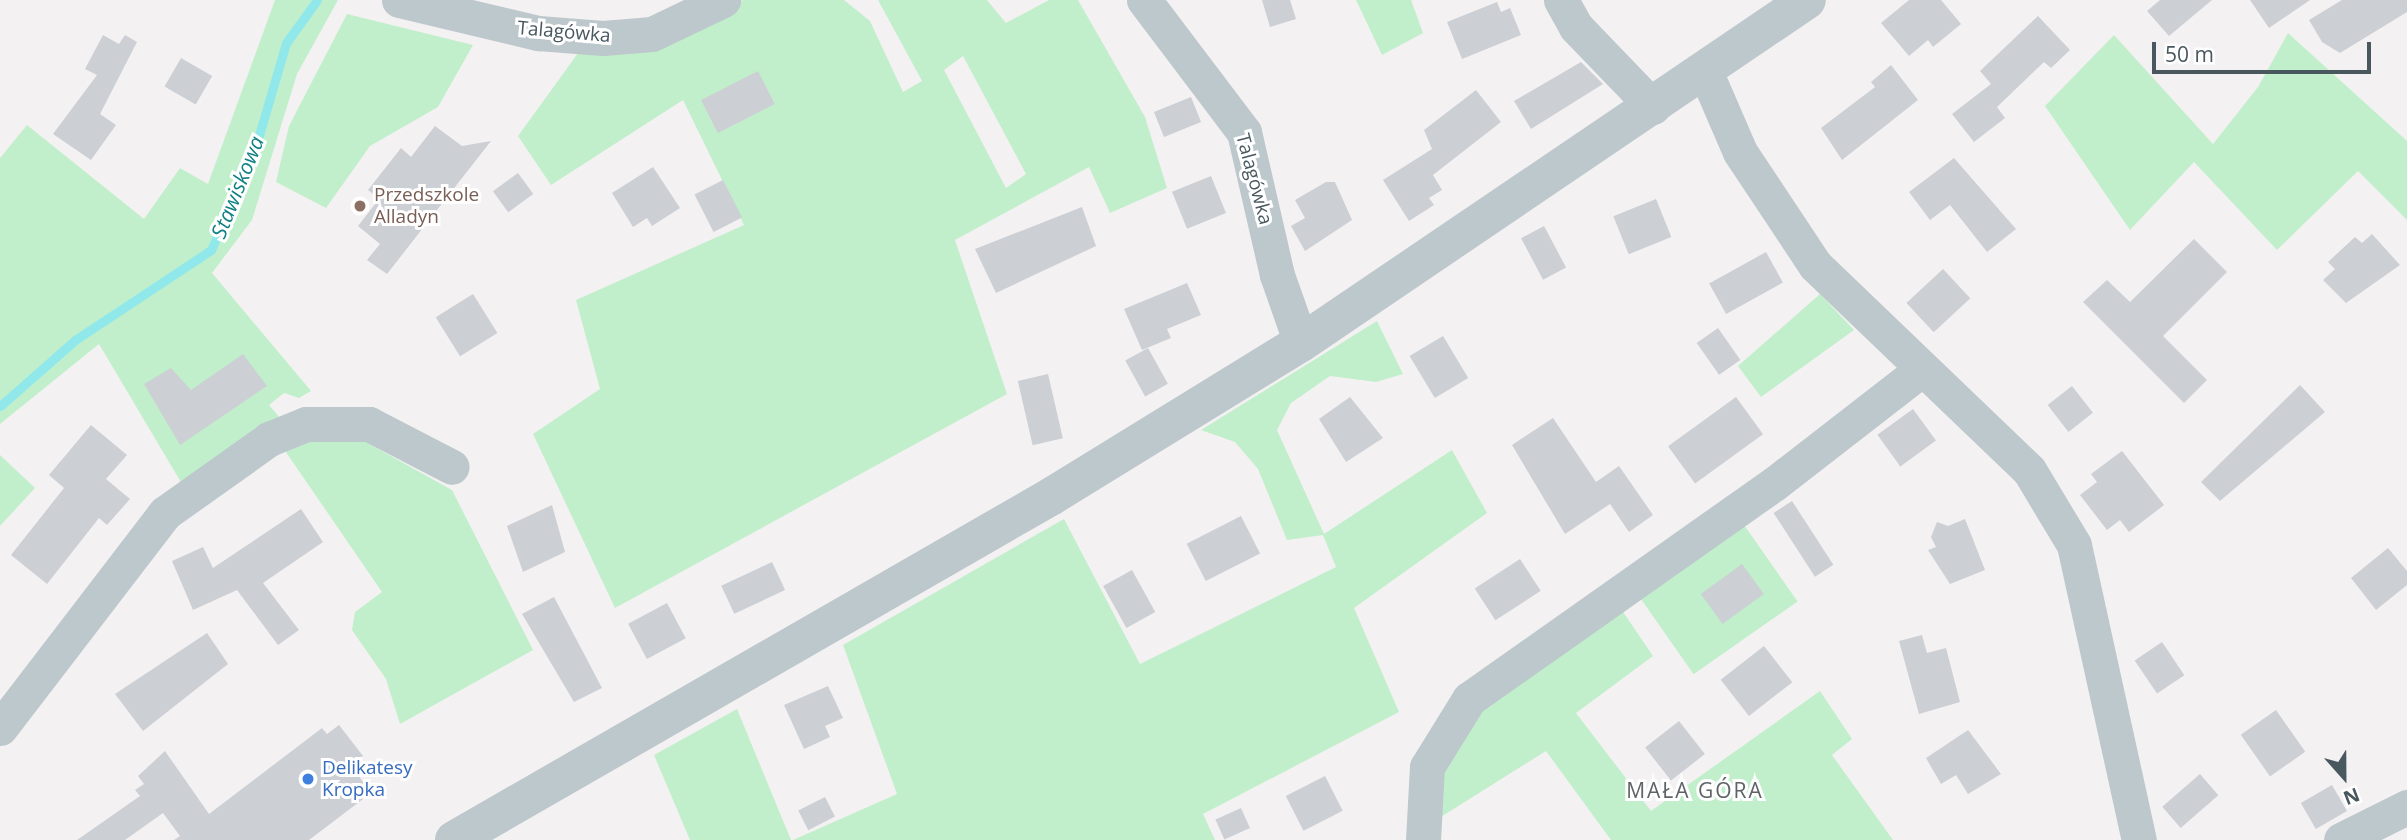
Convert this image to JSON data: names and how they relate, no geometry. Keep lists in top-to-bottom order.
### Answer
{
  "streets": {
    "street": ["Talagówka"]
  },
  "districts": ["MAŁA GÓRA"],
  "water": ["Stawiskowa"],
  "places": ["Przedszkole Alladyn", "Delikatesy Kropka"],
  "scale_bar": "50 m",
  "north": "bottom"
}
